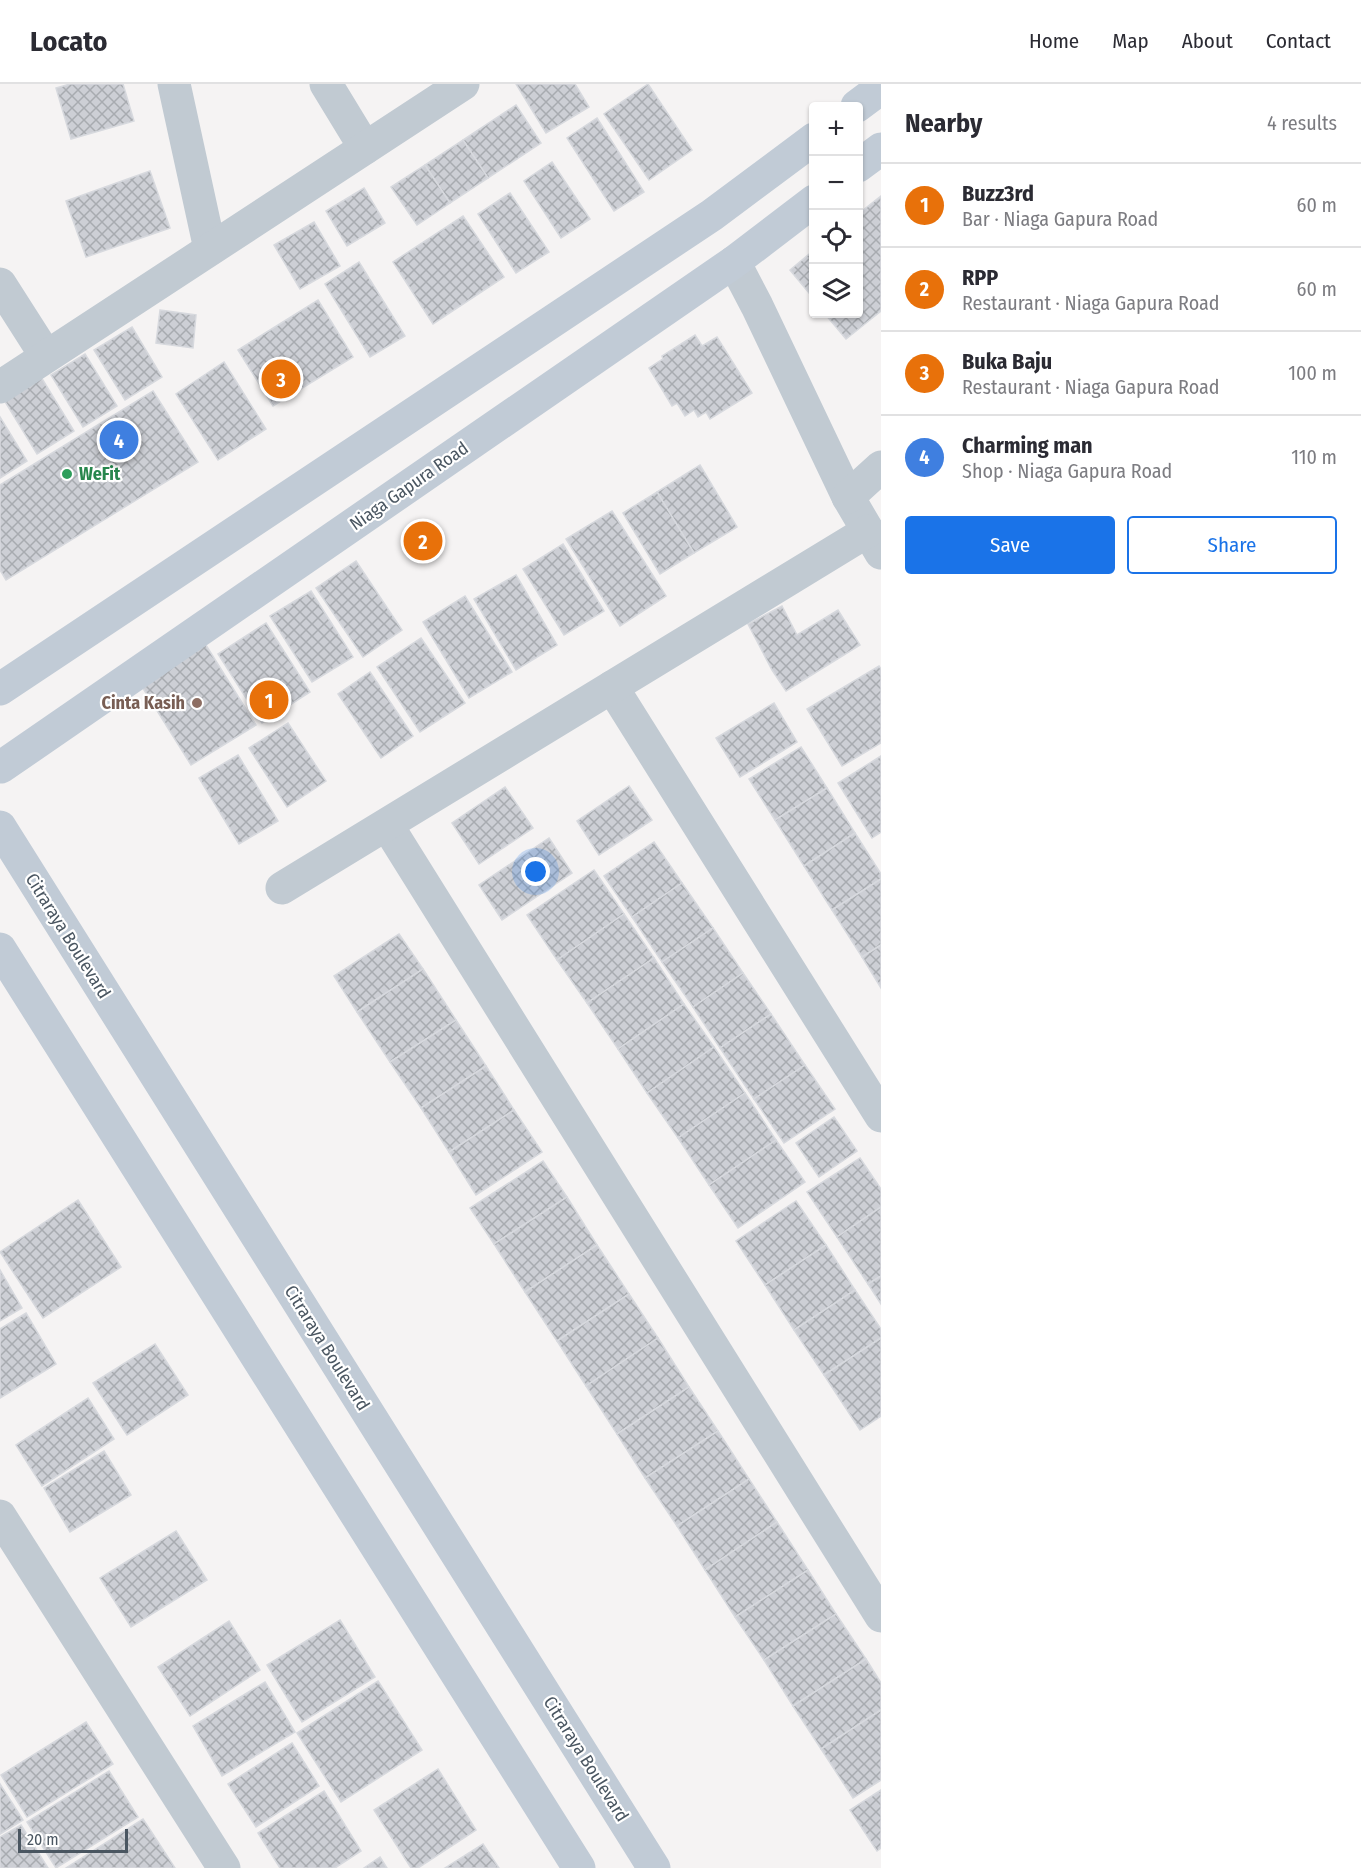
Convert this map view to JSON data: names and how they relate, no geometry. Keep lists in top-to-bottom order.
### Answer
{
  "streets": {
    "main road": ["Niaga Gapura Road", "Citraraya Boulevard"]
  },
  "places": ["WeFit", "Cinta Kasih"],
  "scale_bar": "20 m",
  "page": {
    "header": "Locato",
    "nav": [
      "Home",
      "Map",
      "About",
      "Contact"
    ],
    "heading": ["Nearby", "4 results"],
    "map_buttons": ["+", "−"],
    "list": [
      {
        "mark": "1",
        "name": "Buzz3rd",
        "note": "Bar · Niaga Gapura Road",
        "value": "60 m"
      },
      {
        "mark": "2",
        "name": "RPP",
        "note": "Restaurant · Niaga Gapura Road",
        "value": "60 m"
      },
      {
        "mark": "3",
        "name": "Buka Baju",
        "note": "Restaurant · Niaga Gapura Road",
        "value": "100 m"
      },
      {
        "mark": "4",
        "name": "Charming man",
        "note": "Shop · Niaga Gapura Road",
        "value": "110 m"
      }
    ],
    "pins": [
      "3",
      "4",
      "2",
      "1"
    ],
    "buttons": ["Save", "Share"],
    "scale": "20 m"
  }
}
